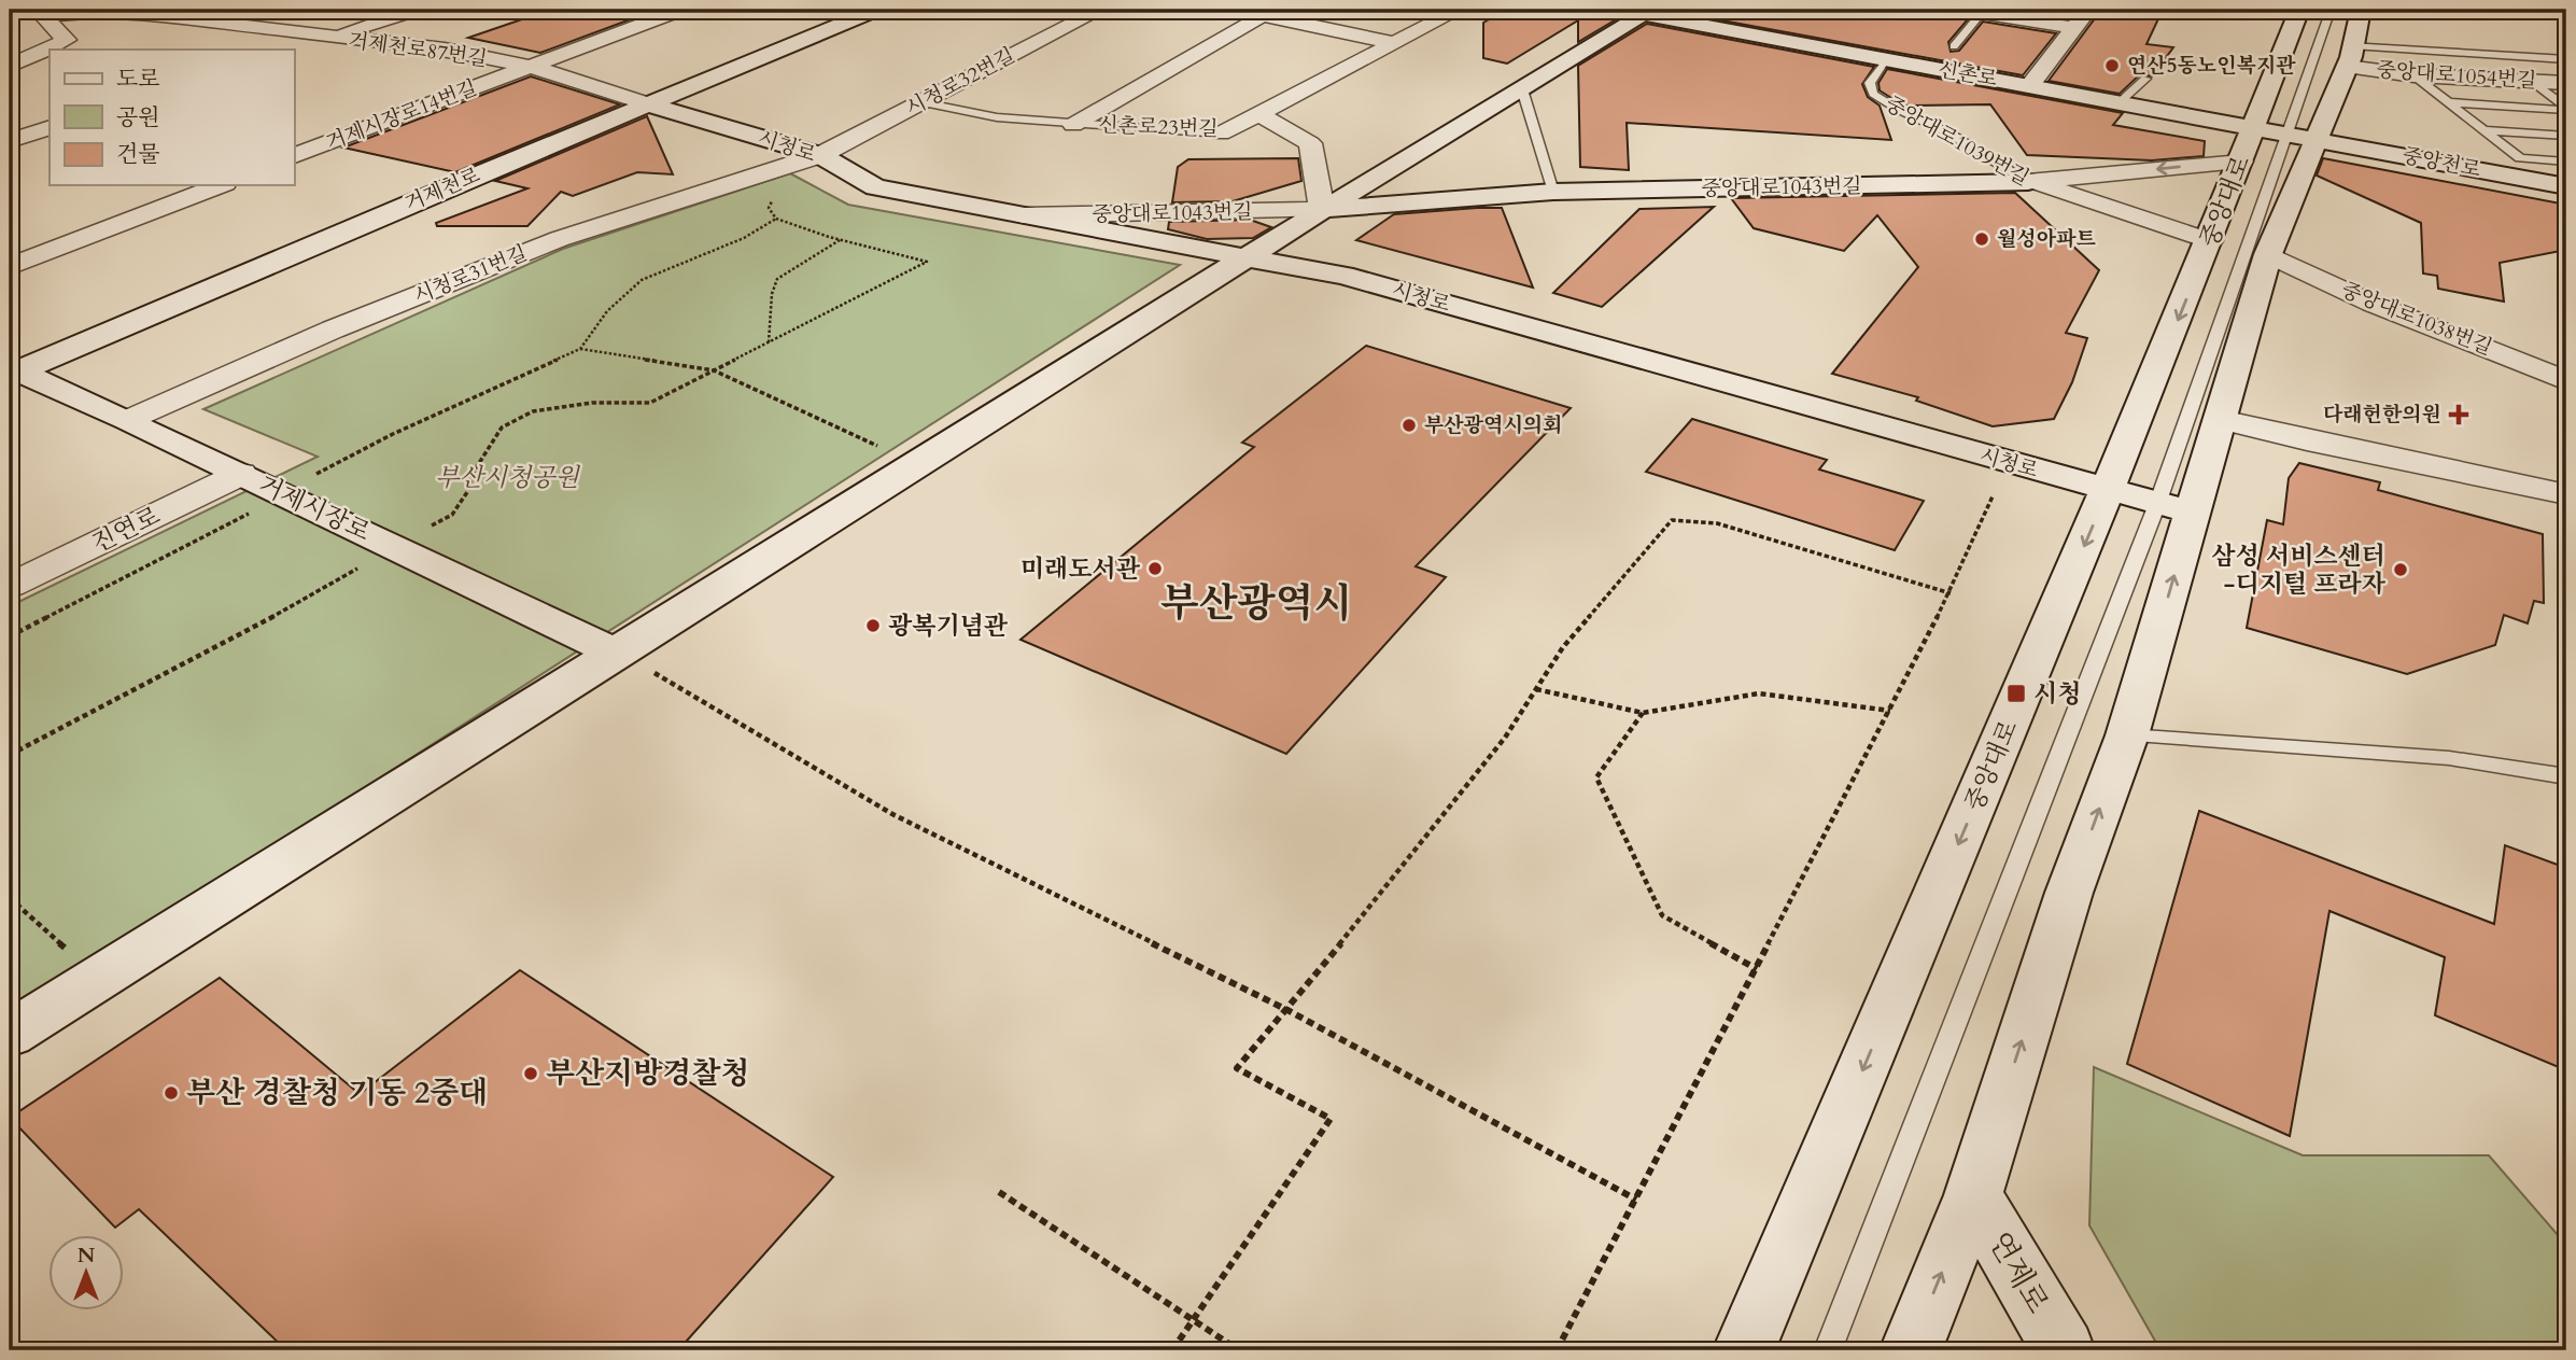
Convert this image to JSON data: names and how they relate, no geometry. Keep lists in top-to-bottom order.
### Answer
{
  "streets": {
    "main road": [
      "신촌로",
      "시청로",
      "중앙천로",
      "중앙대로1043번길",
      "거제천로",
      "중앙대로",
      "거제시장로",
      "연제로"
    ],
    "street": [
      "거제천로87번길",
      "중앙대로1054번길",
      "시청로32번길",
      "거제시장로14번길",
      "신촌로23번길",
      "중앙대로1039번길",
      "시청로31번길",
      "중앙대로1038번길",
      "진연로"
    ]
  },
  "crossings": [
    ["거제천로87번길", "거제시장로14번길"],
    ["거제천로87번길", "시청로"],
    ["거제천로87번길", "거제천로"],
    ["신촌로", "중앙대로1039번길"],
    ["신촌로", "중앙천로"],
    ["신촌로", "중앙대로"],
    ["시청로32번길", "신촌로23번길"],
    ["시청로32번길", "시청로"],
    ["시청로32번길", "시청로31번길"],
    ["중앙대로1039번길", "중앙대로1043번길"],
    ["중앙대로1039번길", "중앙대로"],
    ["시청로", "중앙대로1043번길"],
    ["시청로", "거제천로"],
    ["시청로", "중앙대로"],
    ["시청로", "시청로31번길"],
    ["중앙대로1043번길", "중앙대로"],
    ["거제천로", "거제시장로"],
    ["시청로31번길", "거제시장로"],
    ["거제시장로", "진연로"]
  ],
  "districts": ["부산광역시"],
  "parks": ["부산시청공원"],
  "places": {
    "other": [
      "연산5동노인복지관",
      "월성아파트",
      "부산광역시의회",
      "미래도서관",
      "삼성 서비스센터 -디지털 프라자",
      "광복기념관",
      "부산지방경찰청",
      "부산 경찰청 기동 2중대"
    ],
    "health": ["다래헌한의원"],
    "transit": ["시청"]
  },
  "legend": ["도로", "공원", "건물"],
  "north": "top"
}
